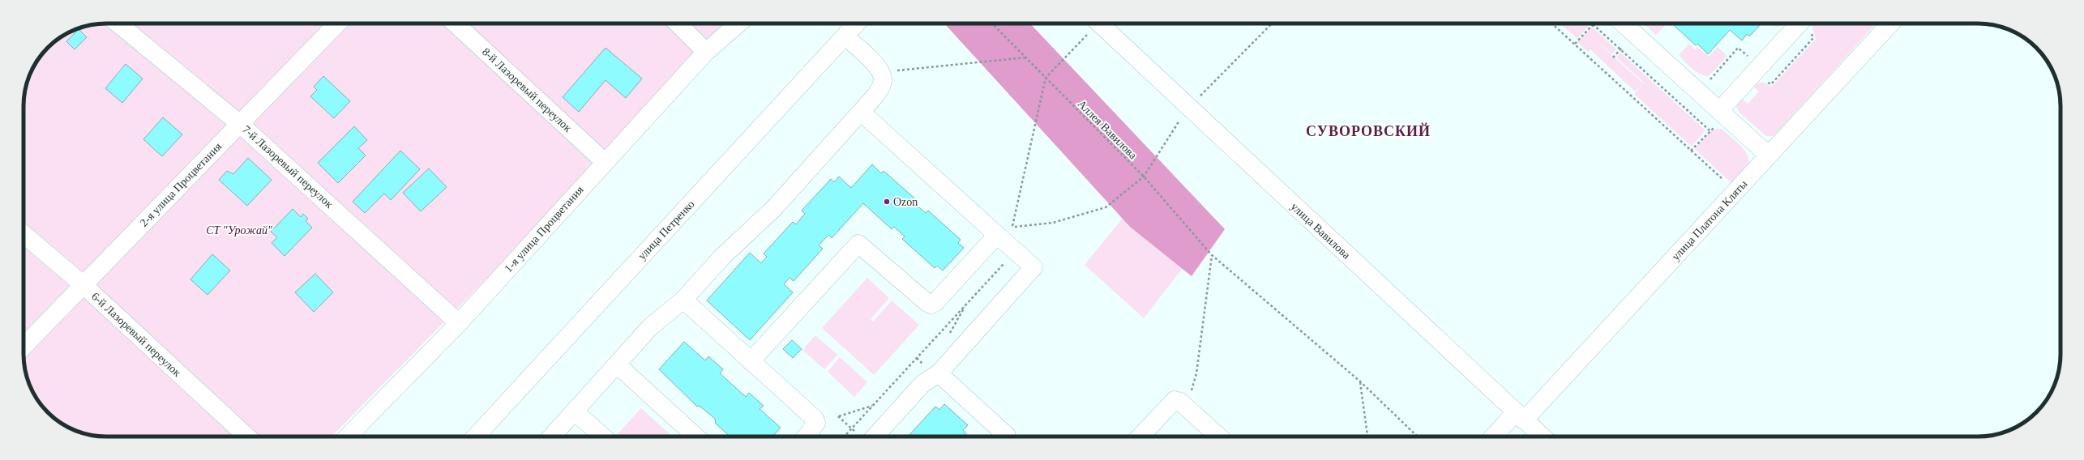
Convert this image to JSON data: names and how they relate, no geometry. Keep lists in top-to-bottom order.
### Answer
{
  "streets": {
    "street": [
      "8-й Лазоревый переулок",
      "7-й Лазоревый переулок",
      "2-я улица Процветания",
      "улица Платона Кляты",
      "1-я улица Процветания",
      "улица Петренко",
      "улица Вавилова",
      "6-й Лазоревый переулок"
    ],
    "path": ["Аллея Вавилова"]
  },
  "crossings": [
    ["8-й Лазоревый переулок", "1-я улица Процветания"],
    ["7-й Лазоревый переулок", "2-я улица Процветания"],
    ["7-й Лазоревый переулок", "1-я улица Процветания"],
    ["2-я улица Процветания", "6-й Лазоревый переулок"],
    ["улица Платона Кляты", "улица Вавилова"]
  ],
  "districts": ["СУВОРОВСКИЙ"],
  "parks": ["СТ \"Урожай\""],
  "places": ["Ozon"]
}
